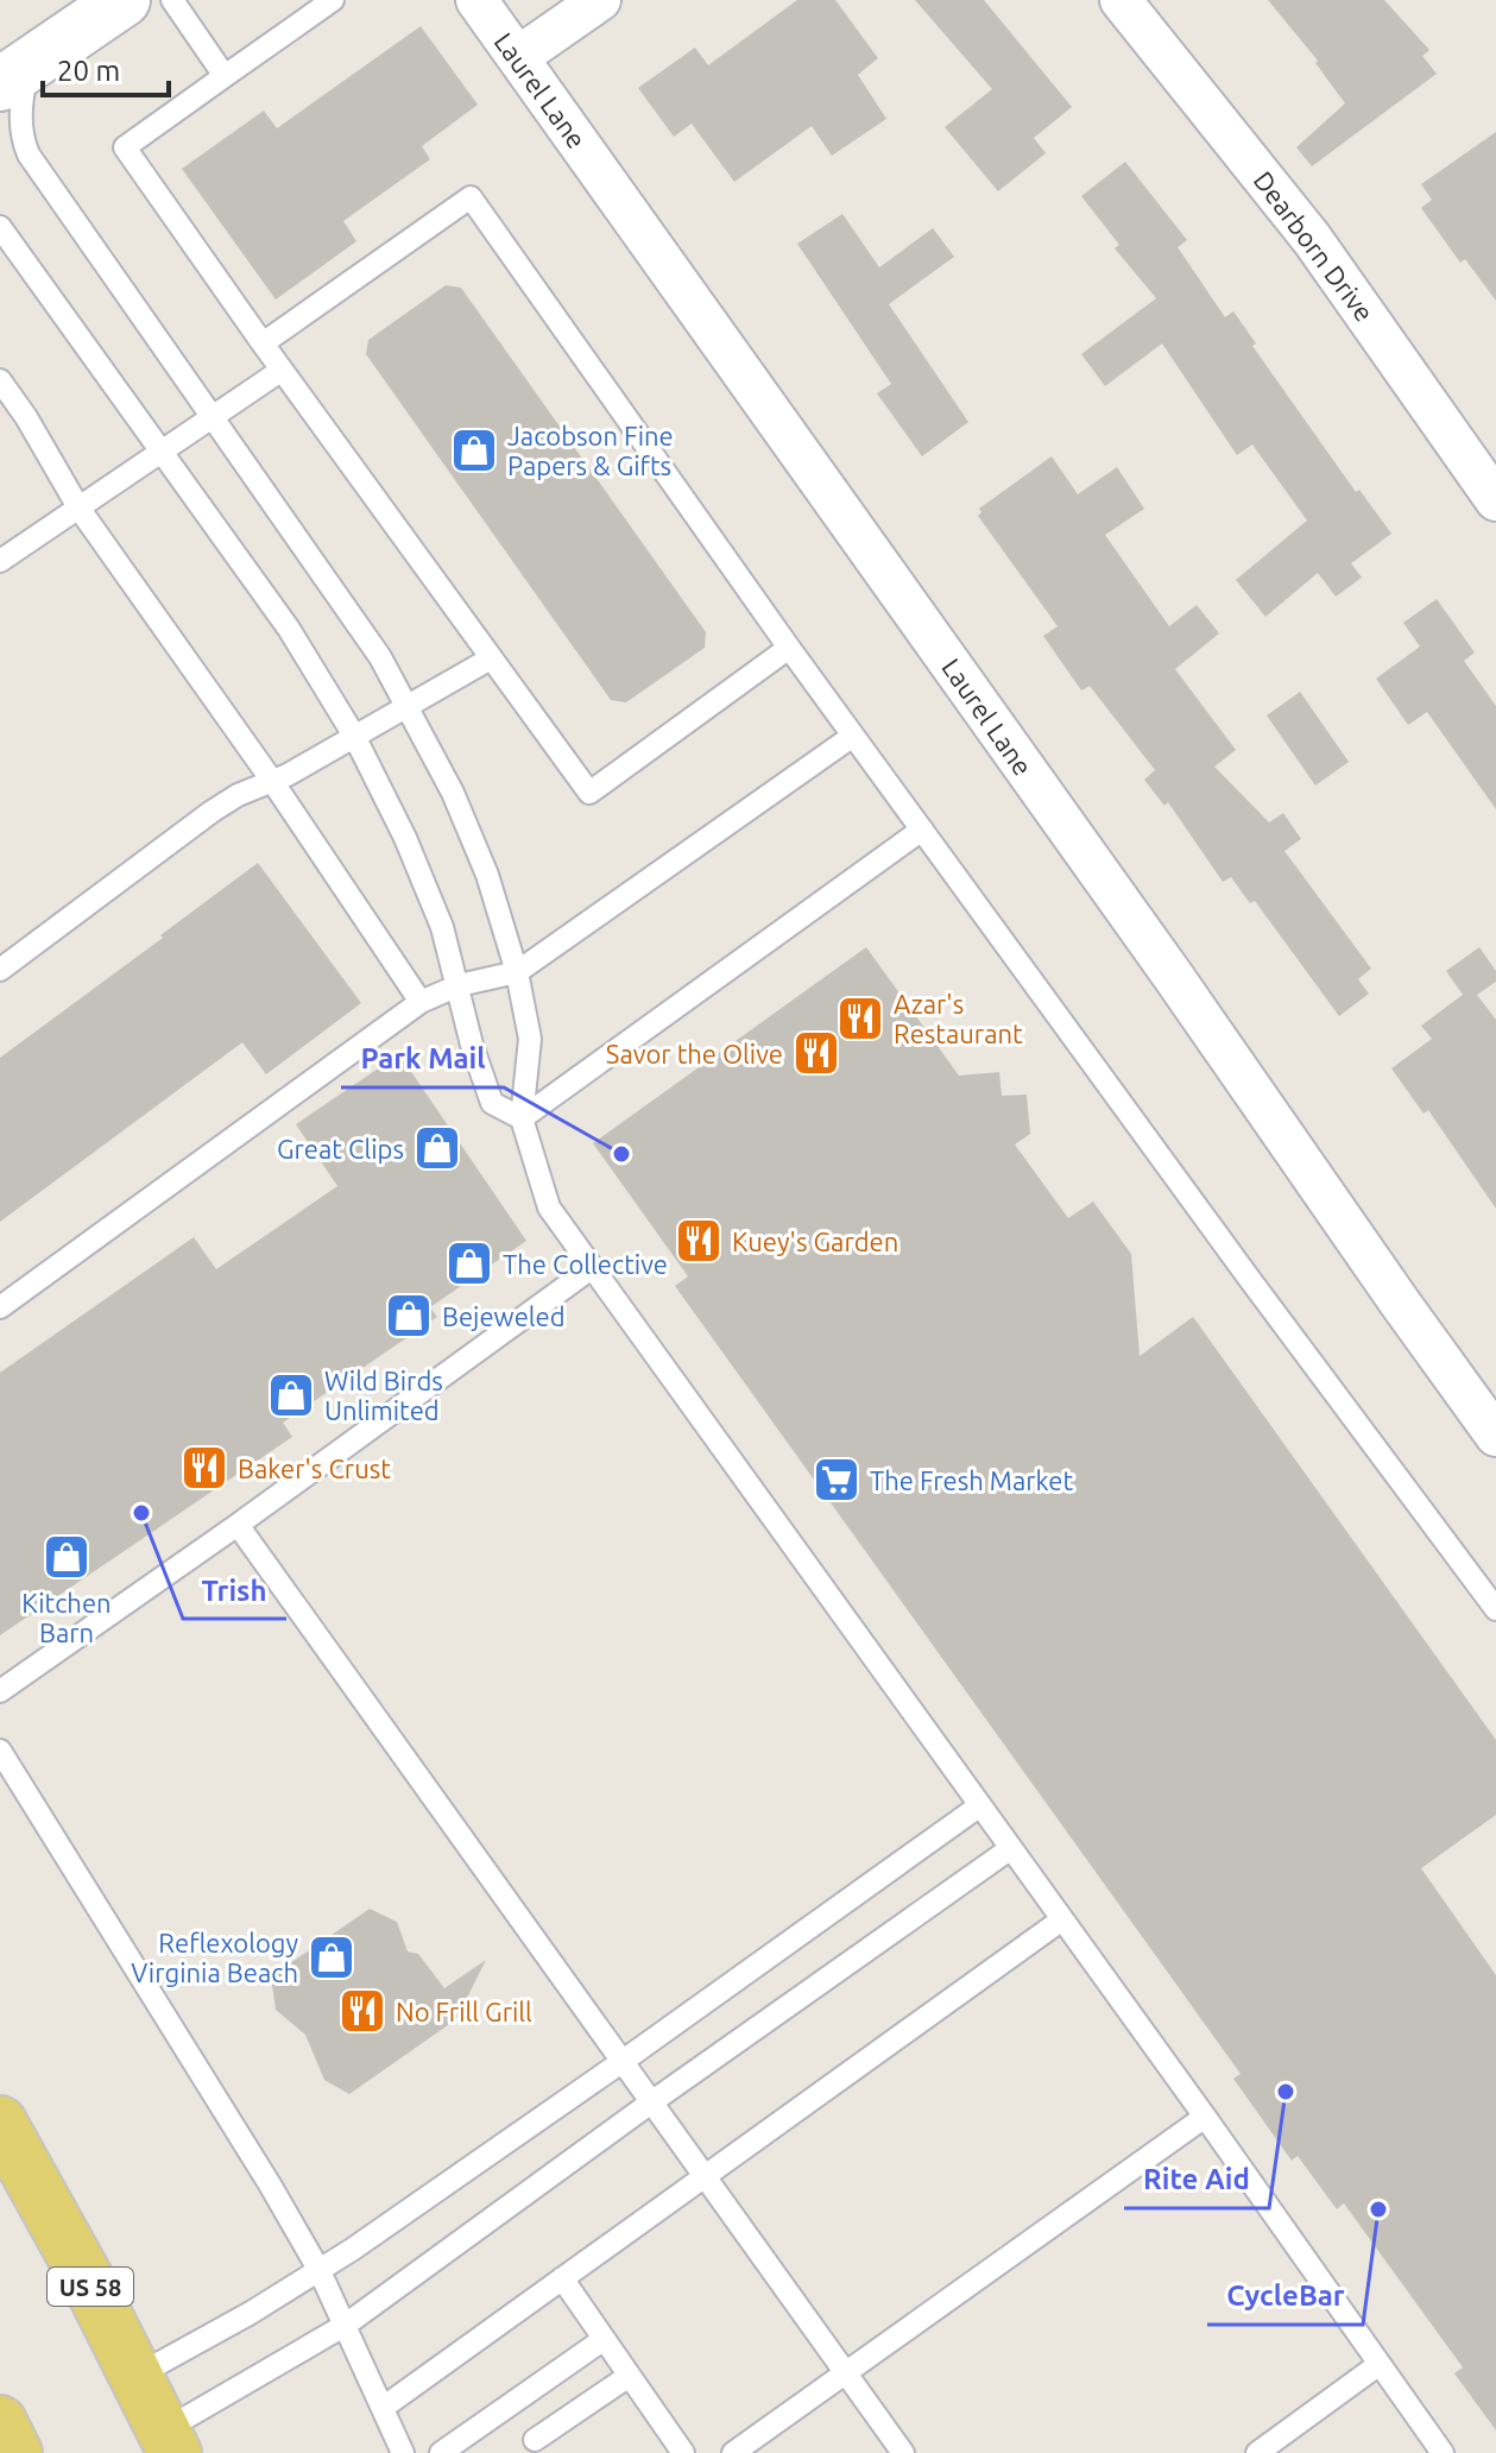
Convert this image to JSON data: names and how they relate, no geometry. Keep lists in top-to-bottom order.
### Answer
{
  "streets": {
    "main road": ["US 58"],
    "street": ["Laurel Lane", "Dearborn Drive"]
  },
  "places": {
    "shop": [
      "Jacobson Fine Papers & Gifts",
      "Great Clips",
      "The Collective",
      "Bejeweled",
      "Wild Birds Unlimited",
      "Kitchen Barn",
      "Reflexology Virginia Beach"
    ],
    "restaurant": [
      "Azar's Restaurant",
      "Savor the Olive",
      "Kuey's Garden",
      "Baker's Crust",
      "No Frill Grill"
    ],
    "other": [
      "Park Mail",
      "Trish",
      "Rite Aid",
      "CycleBar"
    ],
    "supermarket": ["The Fresh Market"]
  },
  "scale_bar": "20 m"
}
